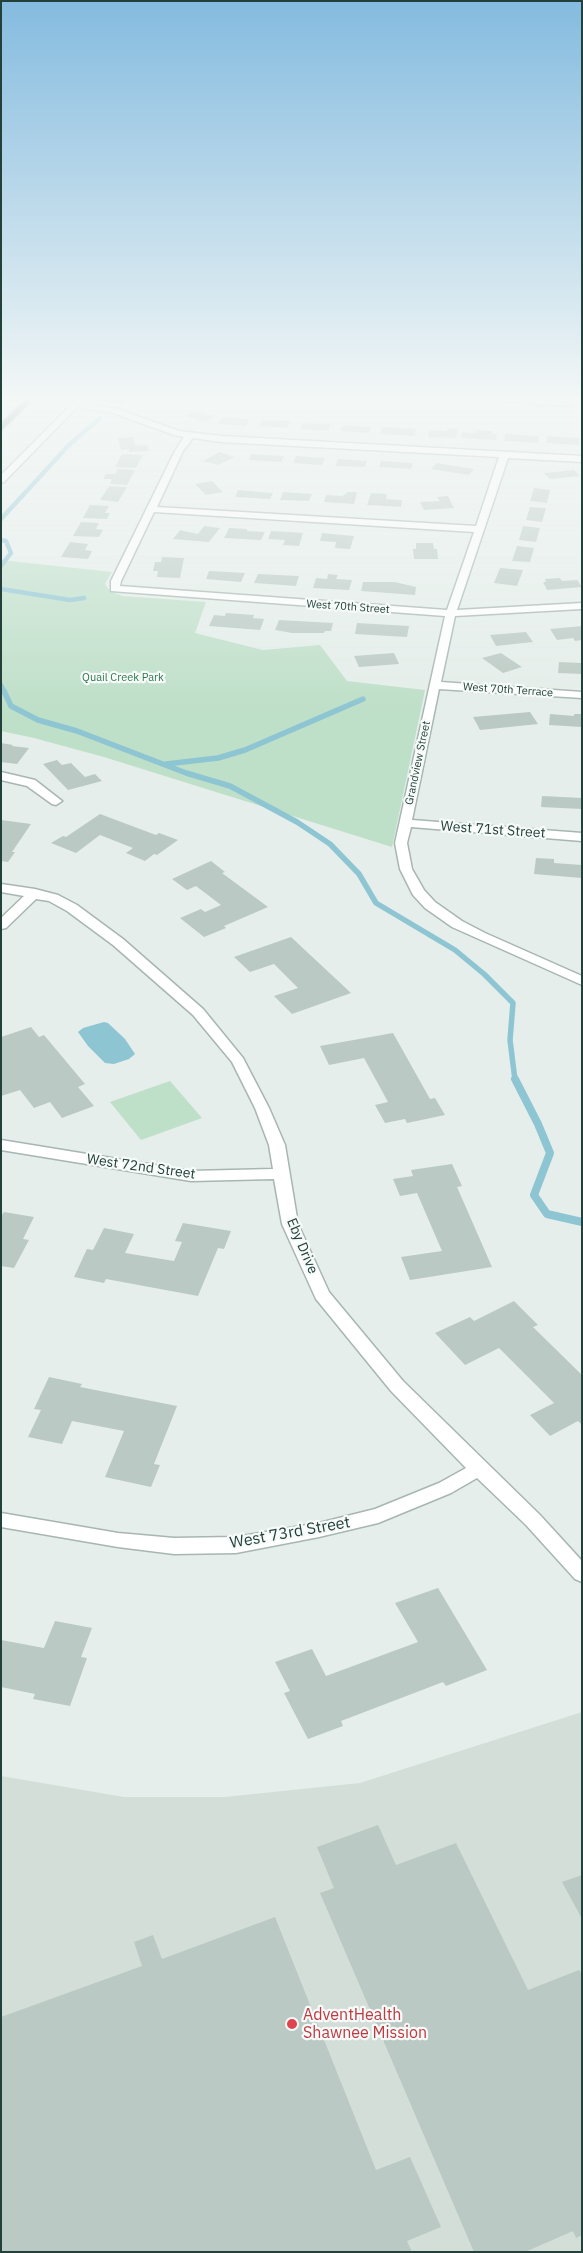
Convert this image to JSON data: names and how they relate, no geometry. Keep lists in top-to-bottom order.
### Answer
{
  "streets": {
    "street": [
      "West 70th Street",
      "West 70th Terrace",
      "Grandview Street",
      "West 71st Street",
      "West 72nd Street",
      "Eby Drive",
      "West 73rd Street"
    ]
  },
  "crossings": [
    ["West 70th Street", "Grandview Street"],
    ["West 70th Terrace", "Grandview Street"],
    ["Grandview Street", "West 71st Street"],
    ["West 72nd Street", "Eby Drive"],
    ["Eby Drive", "West 73rd Street"]
  ],
  "parks": ["Quail Creek Park"],
  "places": ["AdventHealth Shawnee Mission"]
}
